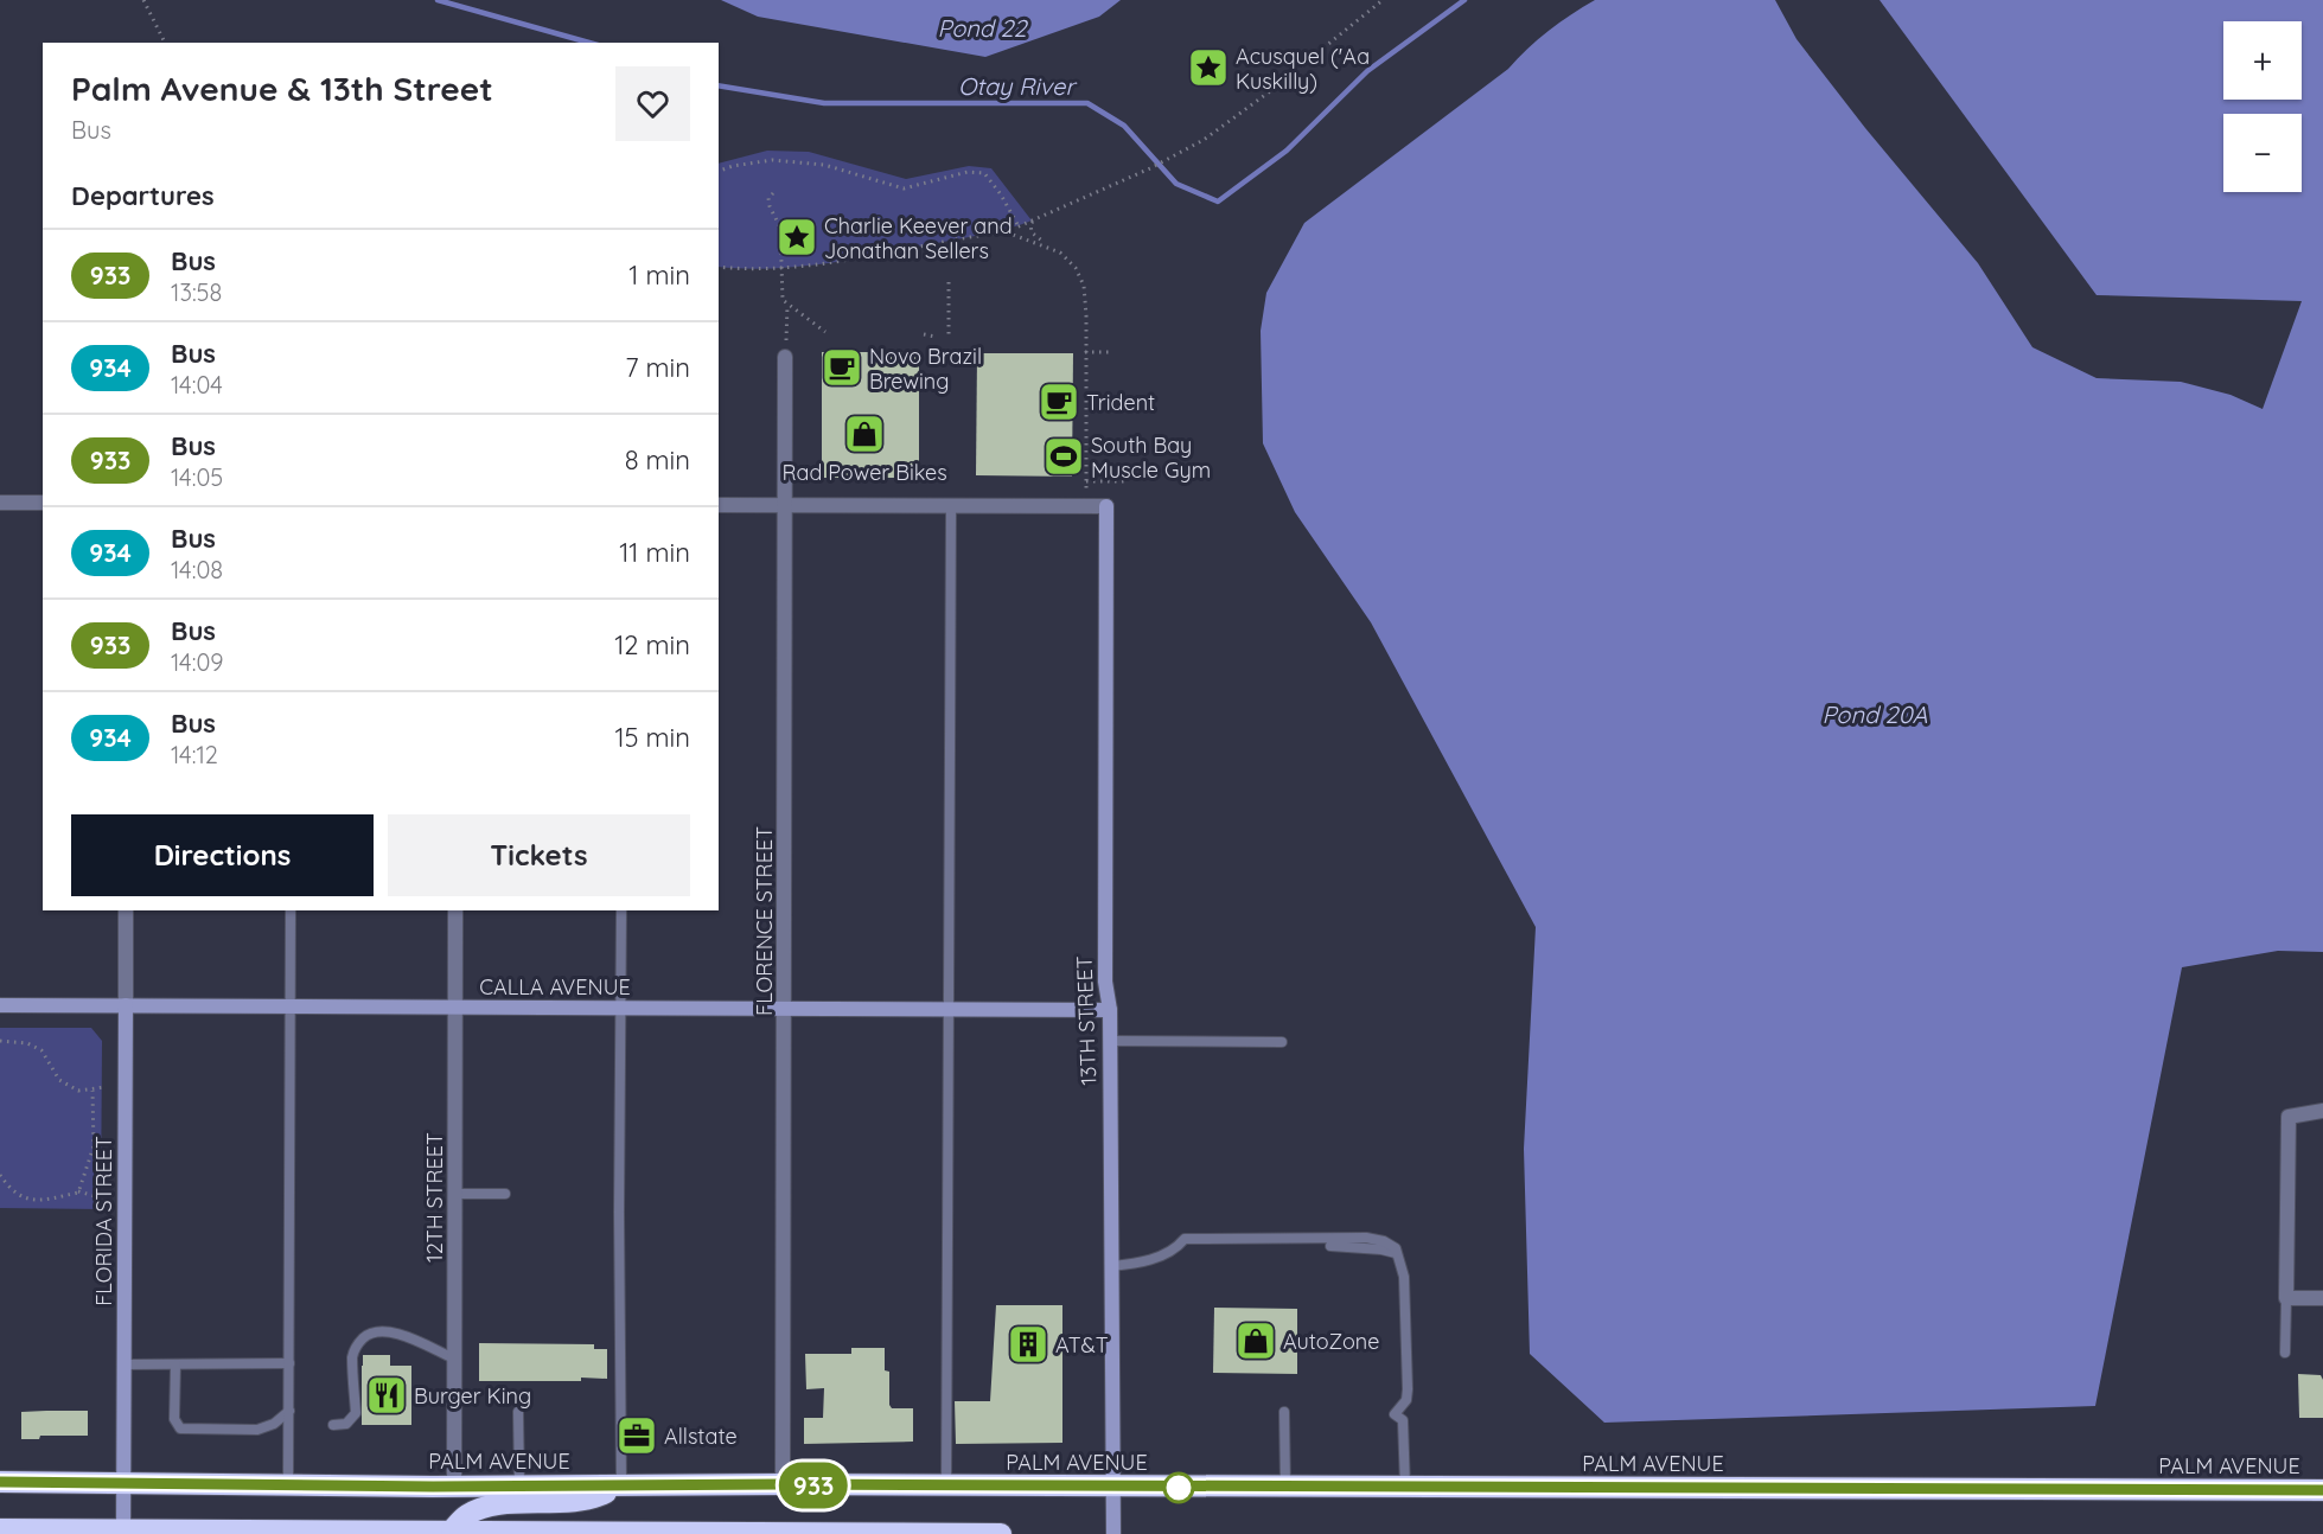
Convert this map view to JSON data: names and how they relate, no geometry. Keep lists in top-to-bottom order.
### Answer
{
  "streets": {
    "highway": ["PALM AVENUE"],
    "street": [
      "FLORENCE STREET",
      "CALLA AVENUE",
      "13TH STREET",
      "12TH STREET",
      "FLORIDA STREET"
    ]
  },
  "crossings": [
    ["FLORENCE STREET", "CALLA AVENUE"],
    ["FLORENCE STREET", "PALM AVENUE"],
    ["CALLA AVENUE", "13TH STREET"],
    ["CALLA AVENUE", "12TH STREET"],
    ["CALLA AVENUE", "FLORIDA STREET"],
    ["13TH STREET", "PALM AVENUE"],
    ["12TH STREET", "PALM AVENUE"],
    ["FLORIDA STREET", "PALM AVENUE"]
  ],
  "water": ["Pond 22", "Otay River", "Pond 20A"],
  "places": {
    "place": ["Acusquel ('Aa Kuskilly)", "Charlie Keever and Jonathan Sellers"],
    "cafe": ["Novo Brazil Brewing", "Trident"],
    "shop": ["Rad Power Bikes", "AutoZone"],
    "sports": ["South Bay Muscle Gym"],
    "building": ["AT&T"],
    "restaurant": ["Burger King"],
    "office": ["Allstate"]
  },
  "lines": ["bus line 933"],
  "page": {
    "on_map": "933",
    "map_buttons": ["+", "−"],
    "heading": [
      ["Palm Avenue & 13th Street", "Bus"],
      "Departures"
    ],
    "list": [
      {
        "mark": "933",
        "name": "Bus",
        "note": "13:58",
        "value": "1 min"
      },
      {
        "mark": "934",
        "name": "Bus",
        "note": "14:04",
        "value": "7 min"
      },
      {
        "mark": "933",
        "name": "Bus",
        "note": "14:05",
        "value": "8 min"
      },
      {
        "mark": "934",
        "name": "Bus",
        "note": "14:08",
        "value": "11 min"
      },
      {
        "mark": "933",
        "name": "Bus",
        "note": "14:09",
        "value": "12 min"
      },
      {
        "mark": "934",
        "name": "Bus",
        "note": "14:12",
        "value": "15 min"
      }
    ],
    "buttons": ["Directions", "Tickets"]
  }
}
